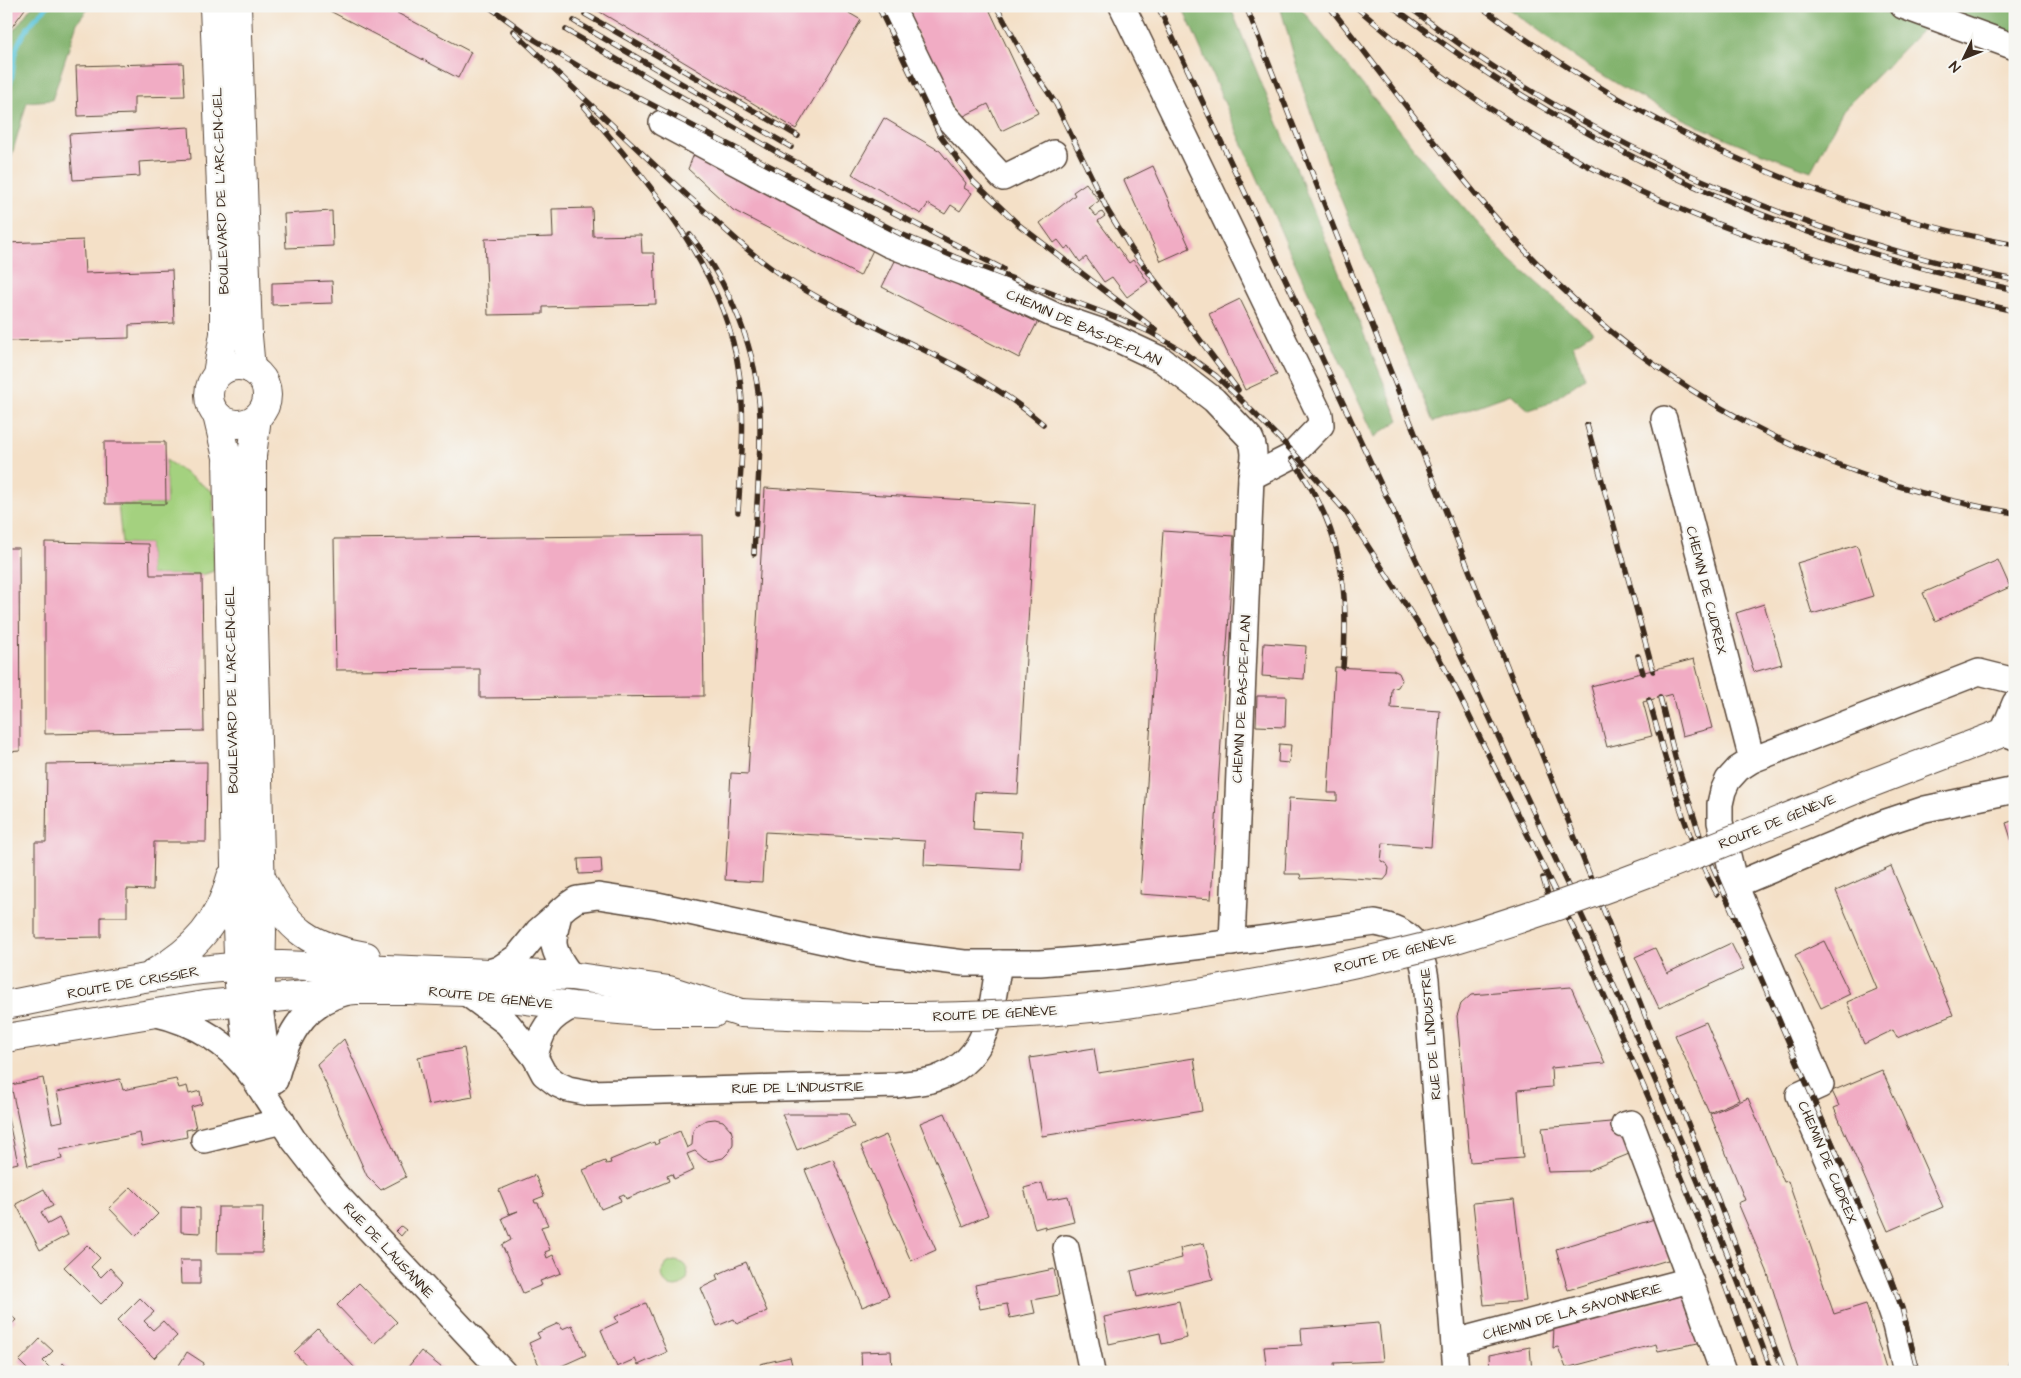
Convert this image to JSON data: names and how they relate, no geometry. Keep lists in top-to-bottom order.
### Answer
{
  "streets": {
    "main road": [
      "BOULEVARD DE L'ARC-EN-CIEL",
      "ROUTE DE GENÈVE",
      "ROUTE DE CRISSIER",
      "RUE DE LAUSANNE"
    ],
    "street": [
      "CHEMIN DE BAS-DE-PLAN",
      "CHEMIN DE CUDREX",
      "RUE DE L'INDUSTRIE",
      "CHEMIN DE LA SAVONNERIE"
    ]
  },
  "crossings": [
    ["BOULEVARD DE L'ARC-EN-CIEL", "ROUTE DE GENÈVE"],
    ["BOULEVARD DE L'ARC-EN-CIEL", "ROUTE DE CRISSIER"],
    ["BOULEVARD DE L'ARC-EN-CIEL", "RUE DE LAUSANNE"],
    ["CHEMIN DE BAS-DE-PLAN", "RUE DE L'INDUSTRIE"],
    ["ROUTE DE GENÈVE", "ROUTE DE CRISSIER"],
    ["ROUTE DE GENÈVE", "RUE DE L'INDUSTRIE"],
    ["ROUTE DE GENÈVE", "RUE DE LAUSANNE"],
    ["ROUTE DE CRISSIER", "RUE DE LAUSANNE"],
    ["RUE DE L'INDUSTRIE", "CHEMIN DE LA SAVONNERIE"]
  ],
  "north": "bottom left"
}
